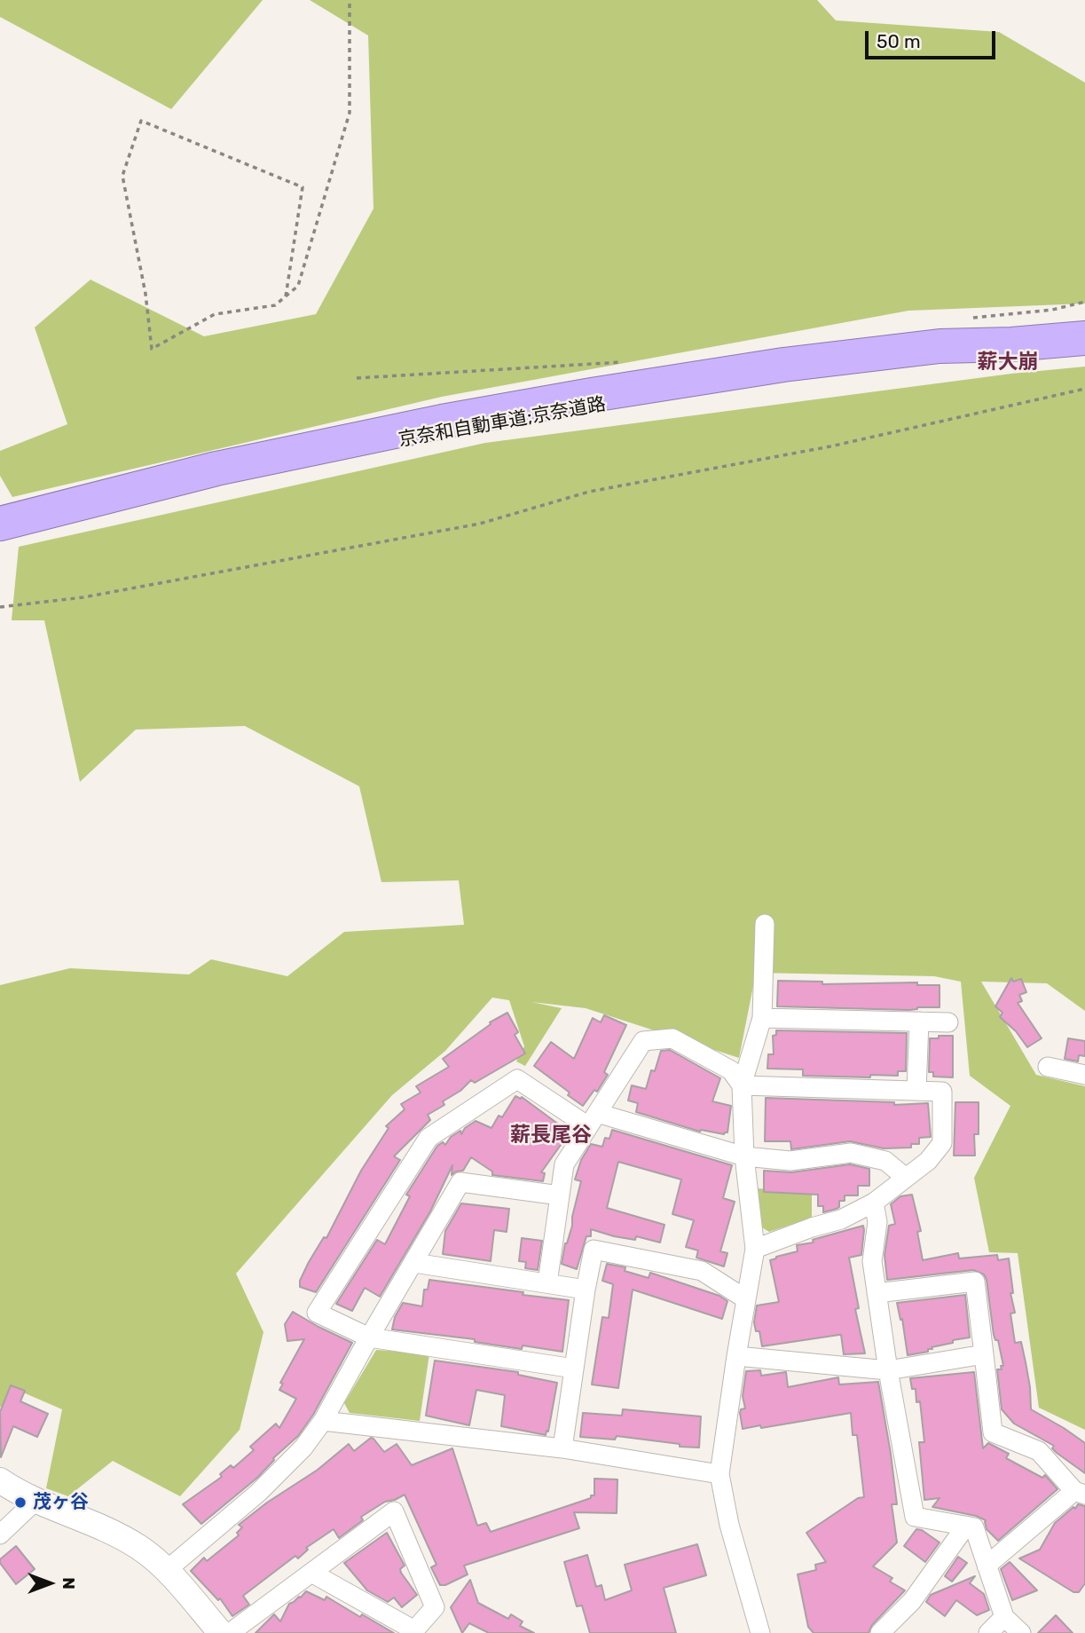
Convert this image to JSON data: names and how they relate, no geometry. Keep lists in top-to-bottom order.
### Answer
{
  "streets": {
    "highway": ["京奈和自動車道;京奈道路"]
  },
  "districts": ["薪大崩", "薪長尾谷"],
  "places": ["茂ヶ谷"],
  "scale_bar": "50 m",
  "north": "right"
}
